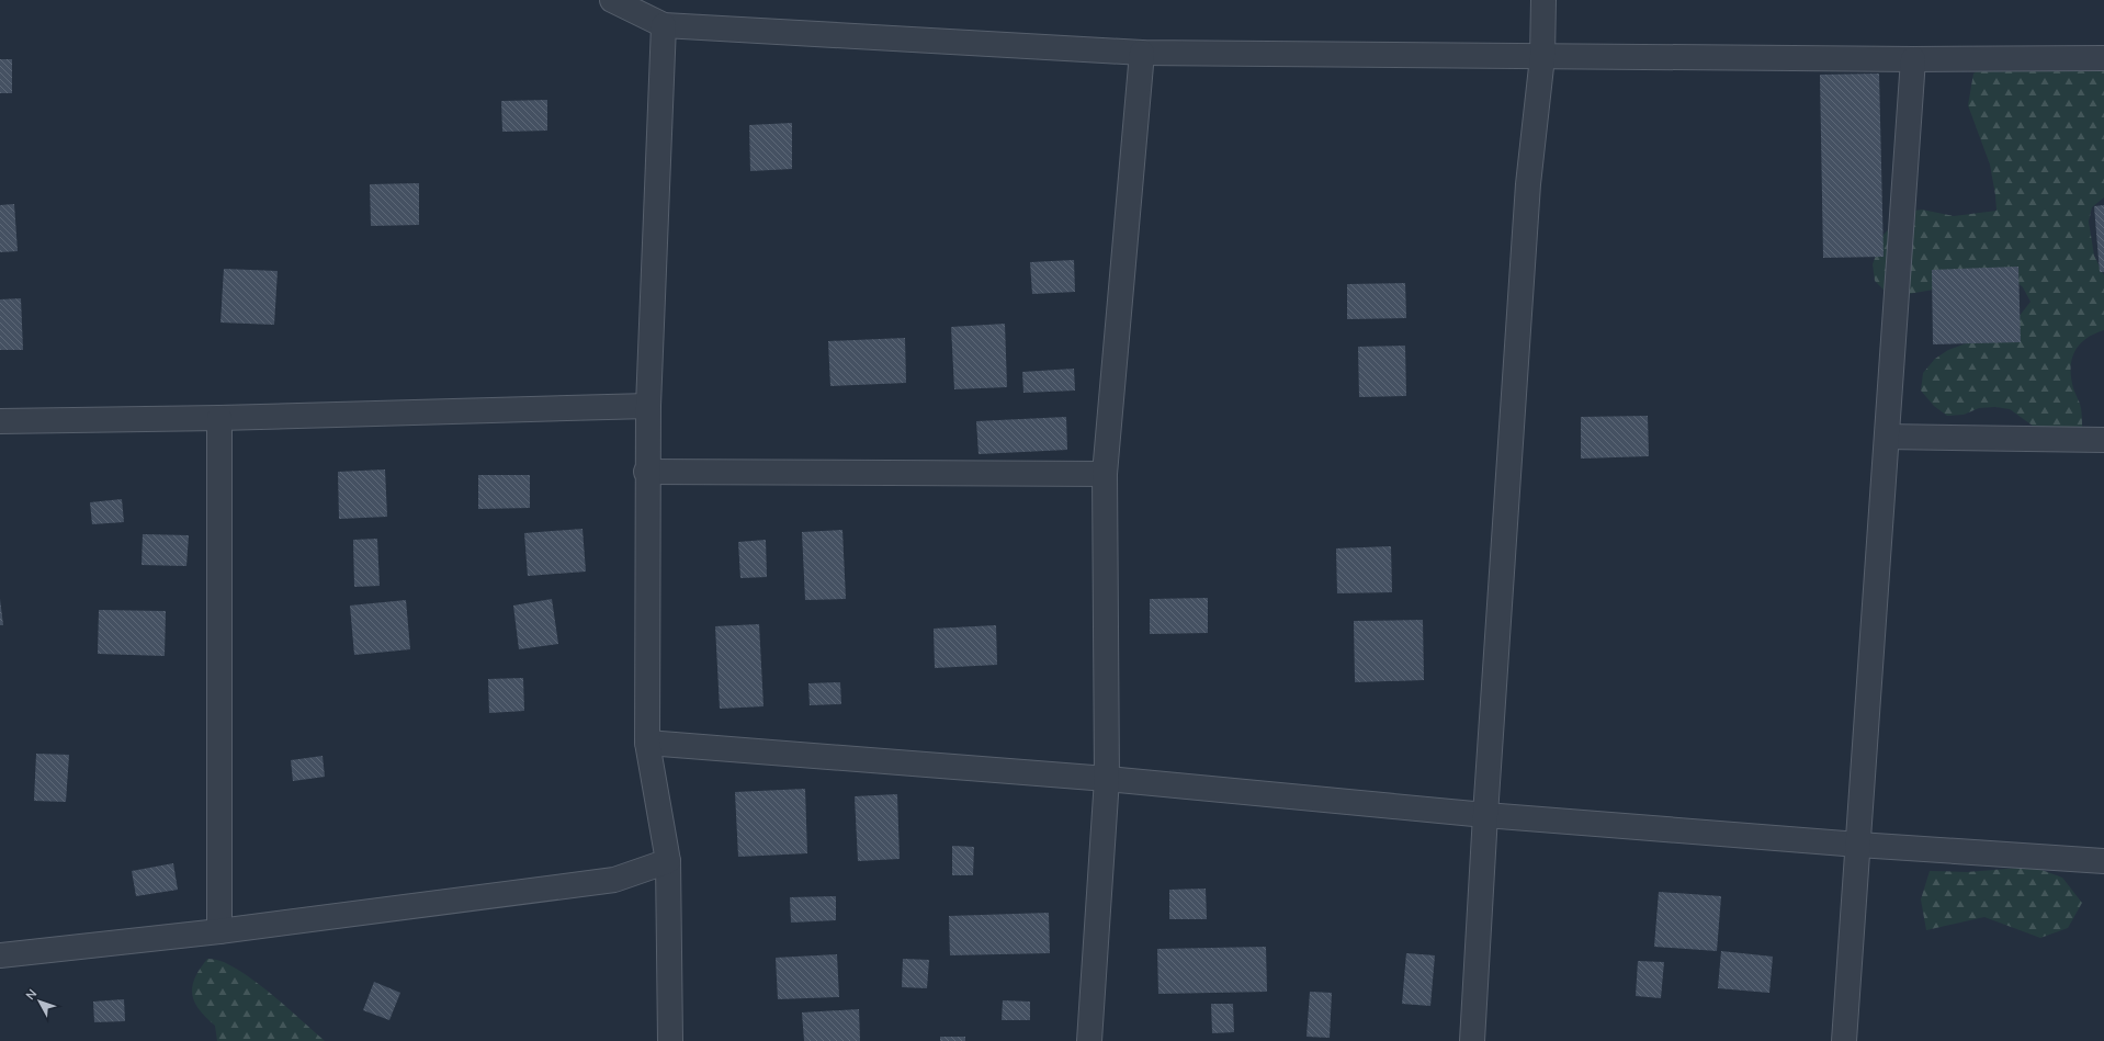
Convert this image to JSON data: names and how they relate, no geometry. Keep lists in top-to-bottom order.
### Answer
{
  "north": "top left"
}
